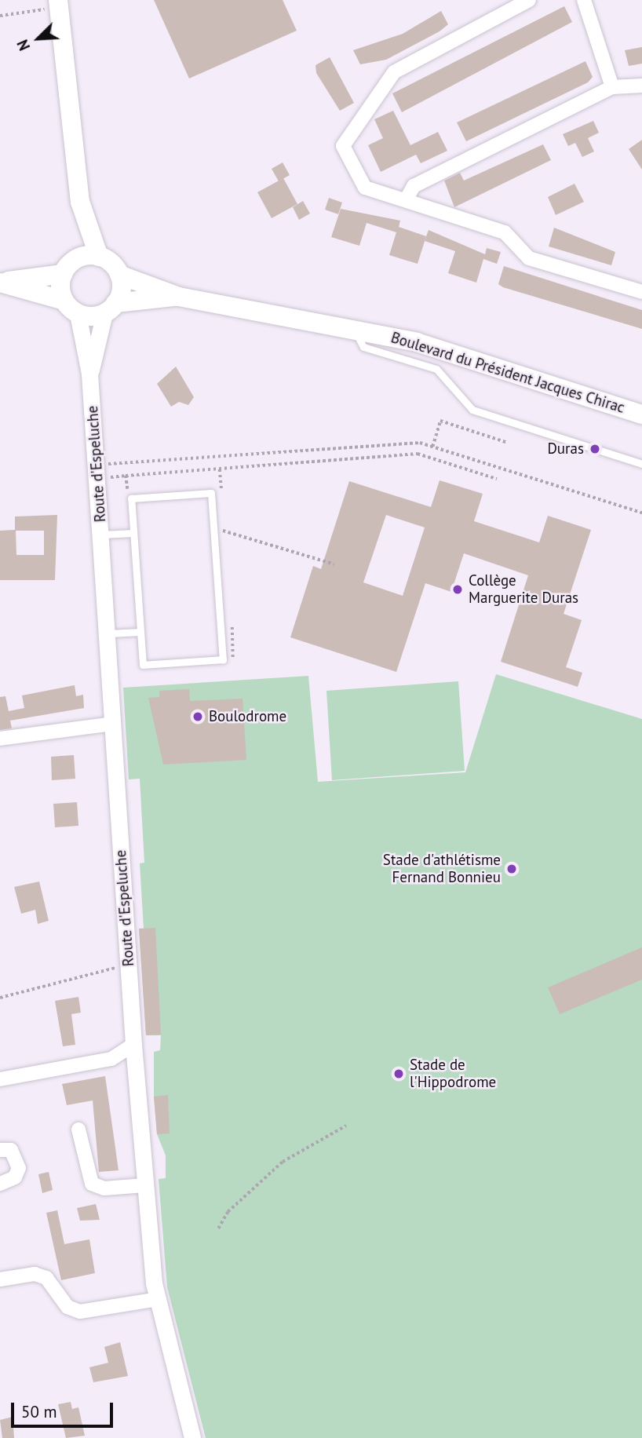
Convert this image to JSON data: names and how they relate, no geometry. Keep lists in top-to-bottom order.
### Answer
{
  "streets": {
    "main road": ["Boulevard du Président Jacques Chirac"],
    "street": ["Route d'Espeluche"]
  },
  "crossings": [
    ["Boulevard du Président Jacques Chirac", "Route d'Espeluche"]
  ],
  "places": [
    "Duras",
    "Collège Marguerite Duras",
    "Boulodrome",
    "Stade d'athlétisme Fernand Bonnieu",
    "Stade de l'Hippodrome"
  ],
  "scale_bar": "50 m",
  "north": "bottom left"
}
